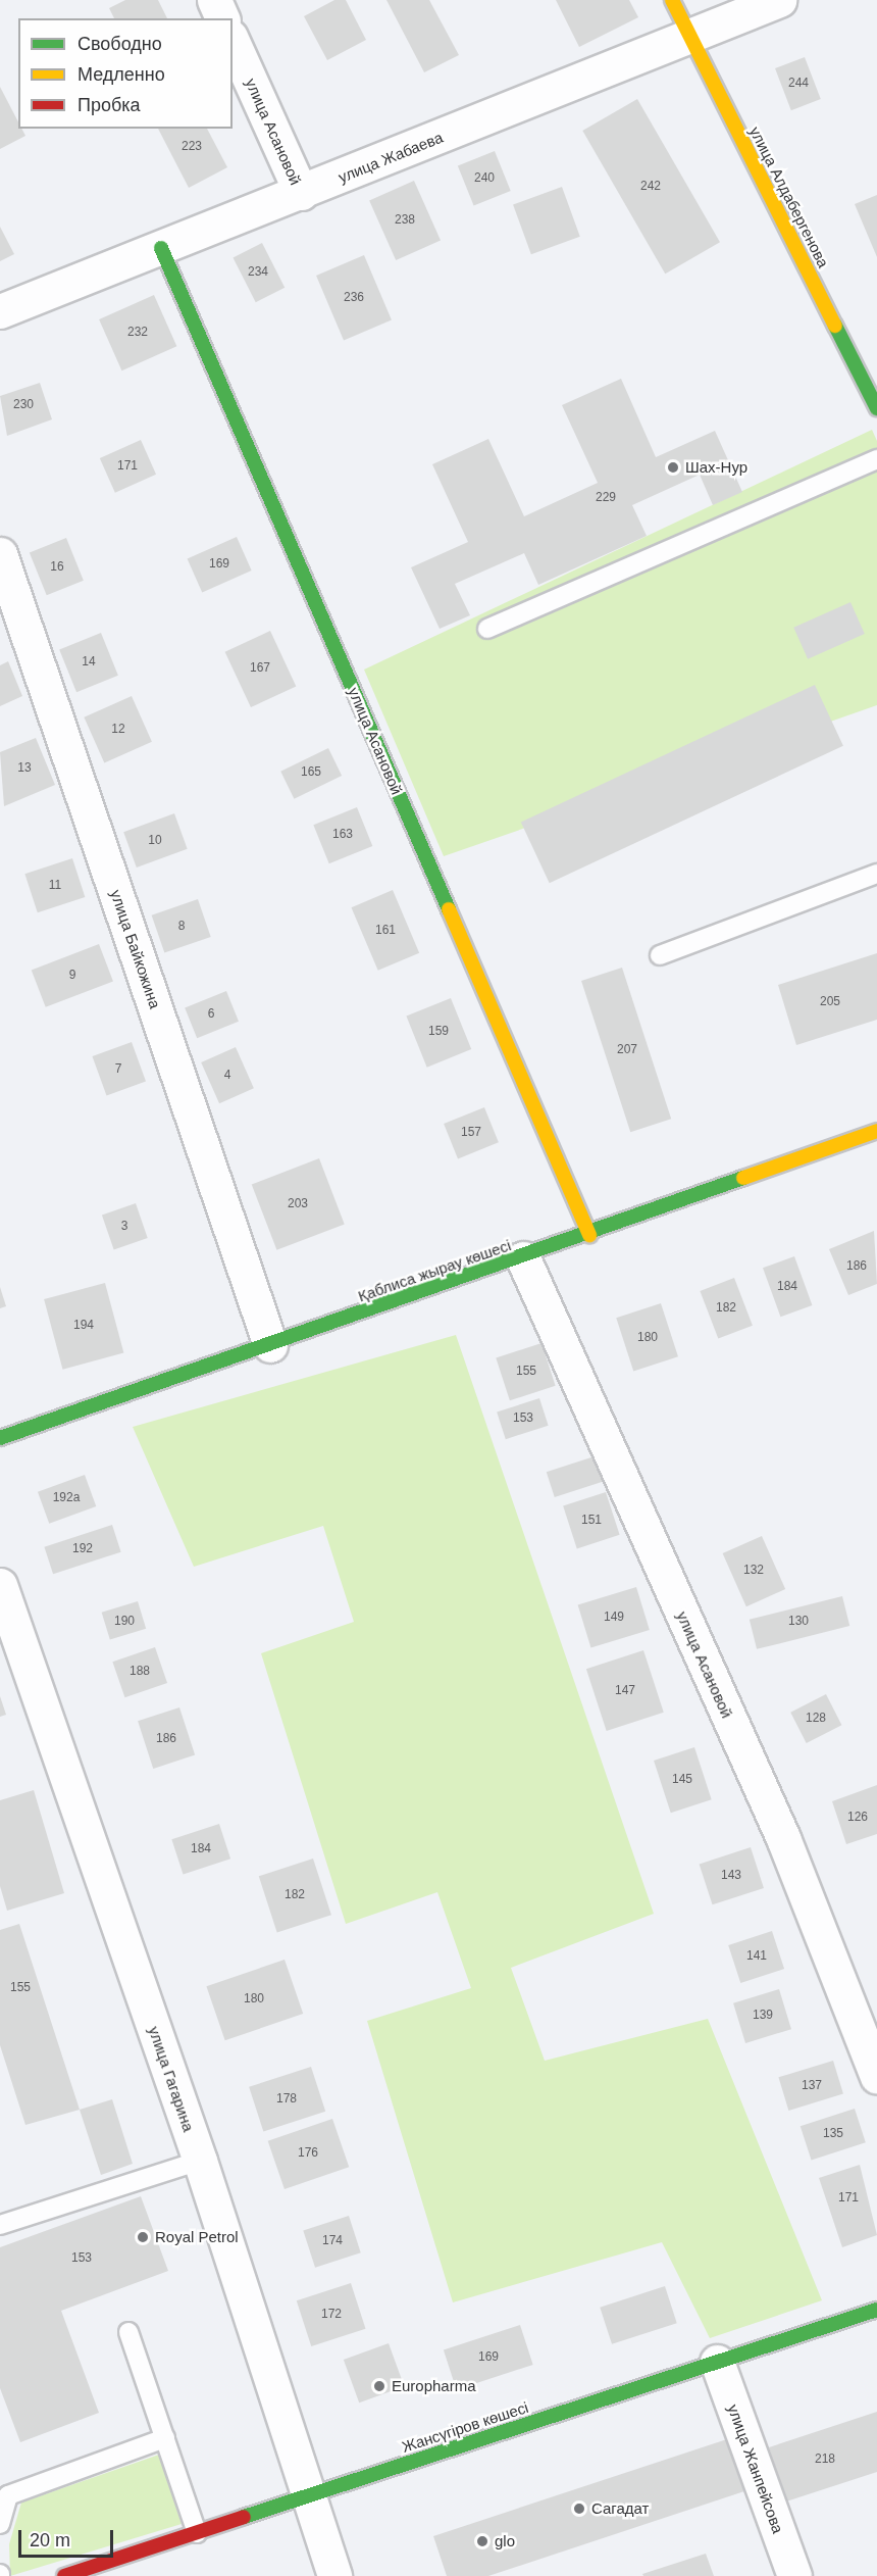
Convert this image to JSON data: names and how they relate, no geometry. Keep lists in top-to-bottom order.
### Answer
{
  "streets": {
    "street": [
      "улица Асановой",
      "улица Жабаева",
      "улица Алдабергенова",
      "улица Байкожина",
      "Қаблиса жырау көшесі",
      "улица Гагарина",
      "Жансүгіров көшесі",
      "улица Жанпейсова"
    ]
  },
  "crossings": [
    ["улица Асановой", "улица Жабаева"],
    ["улица Асановой", "Қаблиса жырау көшесі"],
    ["улица Жабаева", "улица Алдабергенова"],
    ["улица Байкожина", "Қаблиса жырау көшесі"],
    ["улица Гагарина", "Жансүгіров көшесі"],
    ["Жансүгіров көшесі", "улица Жанпейсова"]
  ],
  "places": [
    "Шах-Нур",
    "Royal Petrol",
    "Europharma",
    "Сагадат",
    "glo"
  ],
  "house_numbers": [
    "244",
    "223",
    "240",
    "242",
    "238",
    "234",
    "236",
    "232",
    "230",
    "171",
    "229",
    "169",
    "16",
    "14",
    "167",
    "12",
    "13",
    "165",
    "163",
    "10",
    "11",
    "8",
    "161",
    "9",
    "205",
    "6",
    "159",
    "207",
    "7",
    "4",
    "157",
    "203",
    "3",
    "186",
    "184",
    "182",
    "194",
    "180",
    "155",
    "153",
    "192а",
    "151",
    "192",
    "132",
    "149",
    "190",
    "130",
    "188",
    "147",
    "128",
    "186",
    "145",
    "126",
    "184",
    "143",
    "182",
    "141",
    "155",
    "180",
    "139",
    "137",
    "178",
    "135",
    "176",
    "171",
    "174",
    "153",
    "172",
    "169",
    "218"
  ],
  "legend": ["Свободно", "Медленно", "Пробка"],
  "scale_bar": "20 m"
}
